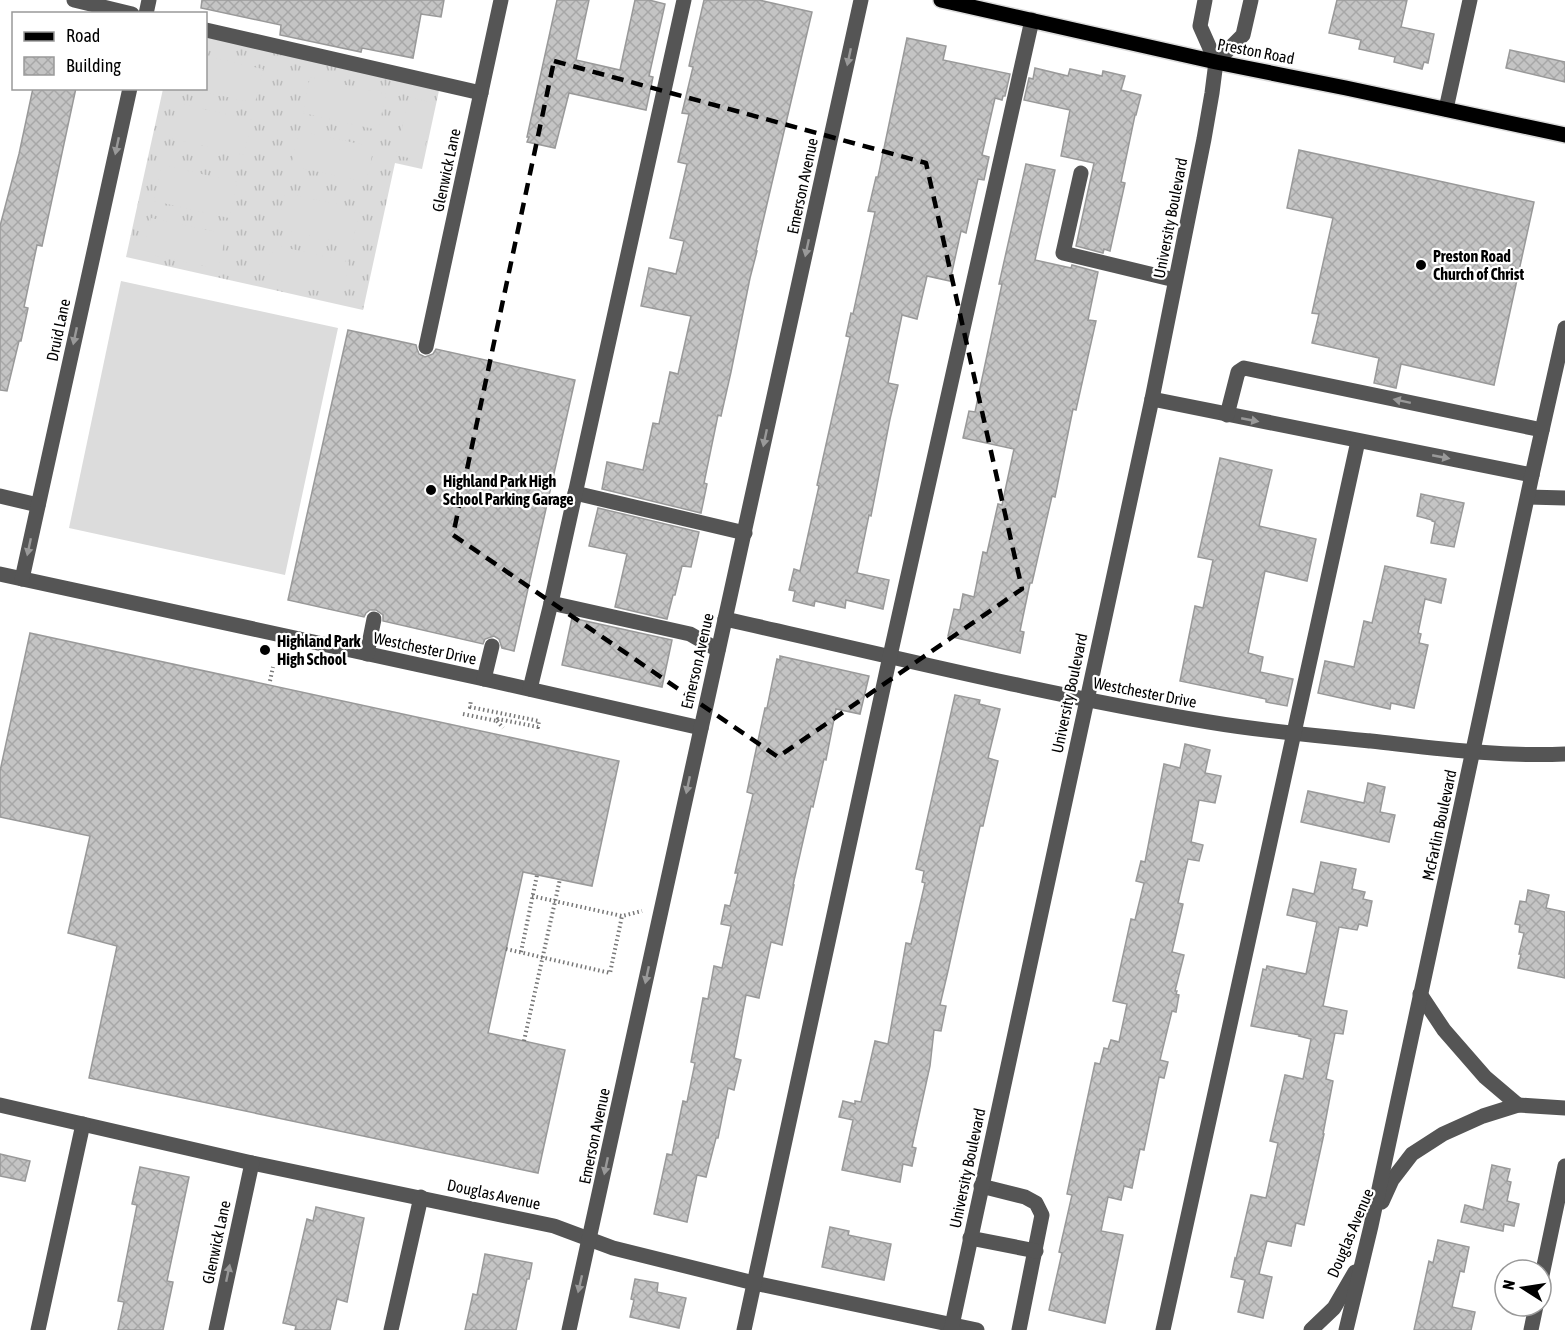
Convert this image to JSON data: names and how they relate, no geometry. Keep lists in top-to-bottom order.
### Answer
{
  "streets": {
    "main road": ["Preston Road"],
    "street": [
      "Glenwick Lane",
      "Emerson Avenue",
      "University Boulevard",
      "Druid Lane",
      "Westchester Drive",
      "McFarlin Boulevard",
      "Douglas Avenue"
    ]
  },
  "crossings": [
    ["Preston Road", "University Boulevard"],
    ["Glenwick Lane", "Douglas Avenue"],
    ["Emerson Avenue", "Westchester Drive"],
    ["Emerson Avenue", "Douglas Avenue"],
    ["University Boulevard", "Westchester Drive"],
    ["University Boulevard", "Douglas Avenue"],
    ["Druid Lane", "Westchester Drive"],
    ["Westchester Drive", "McFarlin Boulevard"],
    ["McFarlin Boulevard", "Douglas Avenue"]
  ],
  "one_way": ["Emerson Avenue", "Druid Lane"],
  "places": ["Preston Road Church of Christ", "Highland Park High School Parking Garage", "Highland Park High School"],
  "legend": ["Road", "Building"],
  "north": "left"
}
